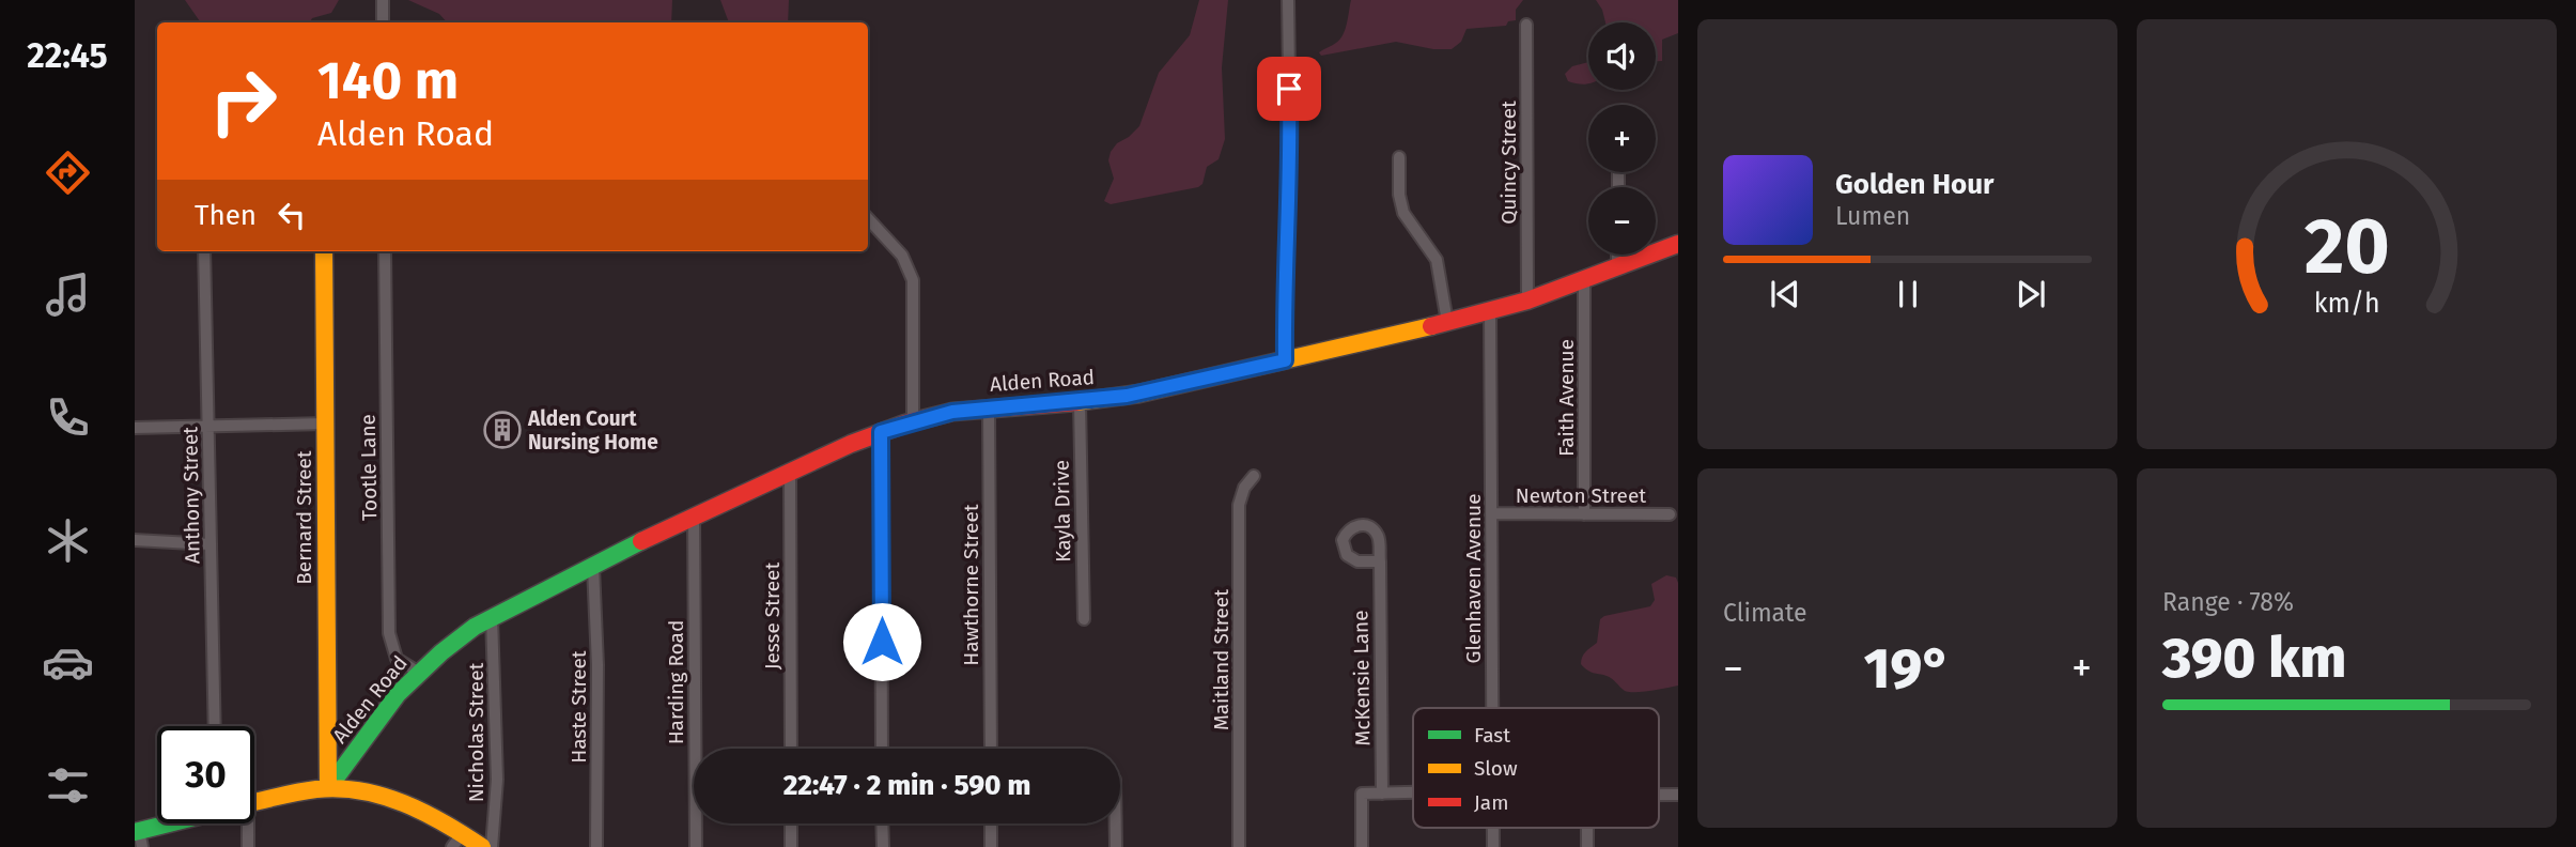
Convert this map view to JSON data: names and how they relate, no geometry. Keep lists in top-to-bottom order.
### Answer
{
  "streets": {
    "main road": ["Alden Road", "Bernard Street"],
    "street": [
      "Quincy Street",
      "Faith Avenue",
      "Tootle Lane",
      "Anthony Street",
      "Newton Street",
      "Kayla Drive",
      "Glenhaven Avenue",
      "Hawthorne Street",
      "Jesse Street",
      "Maitland Street",
      "McKensie Lane",
      "Harding Road",
      "Haste Street",
      "Nicholas Street"
    ]
  },
  "crossings": [
    ["Quincy Street", "Alden Road"],
    ["Alden Road", "Faith Avenue"],
    ["Alden Road", "Tootle Lane"],
    ["Alden Road", "Kayla Drive"],
    ["Alden Road", "Bernard Street"],
    ["Alden Road", "Glenhaven Avenue"],
    ["Alden Road", "Hawthorne Street"],
    ["Alden Road", "Jesse Street"],
    ["Alden Road", "Harding Road"],
    ["Alden Road", "Haste Street"],
    ["Alden Road", "Nicholas Street"],
    ["Faith Avenue", "Newton Street"],
    ["Newton Street", "Glenhaven Avenue"]
  ],
  "places": {
    "building": ["Alden Court Nursing Home"]
  },
  "legend": ["Fast", "Slow", "Jam"],
  "page": {
    "tabs": "22:45",
    "map_buttons": ["+", "−"],
    "turn": ["140 m", "Alden Road"],
    "song": ["Golden Hour", "Lumen"],
    "then": "Then",
    "tile": [
      "Climate",
      ["Range · 78%", "390 km"]
    ],
    "heat": ["−", "19°", "+"],
    "limit": "30",
    "trip": "22:47 · 2 min · 590 m",
    "gauge": ["20", "km/h"]
  }
}
